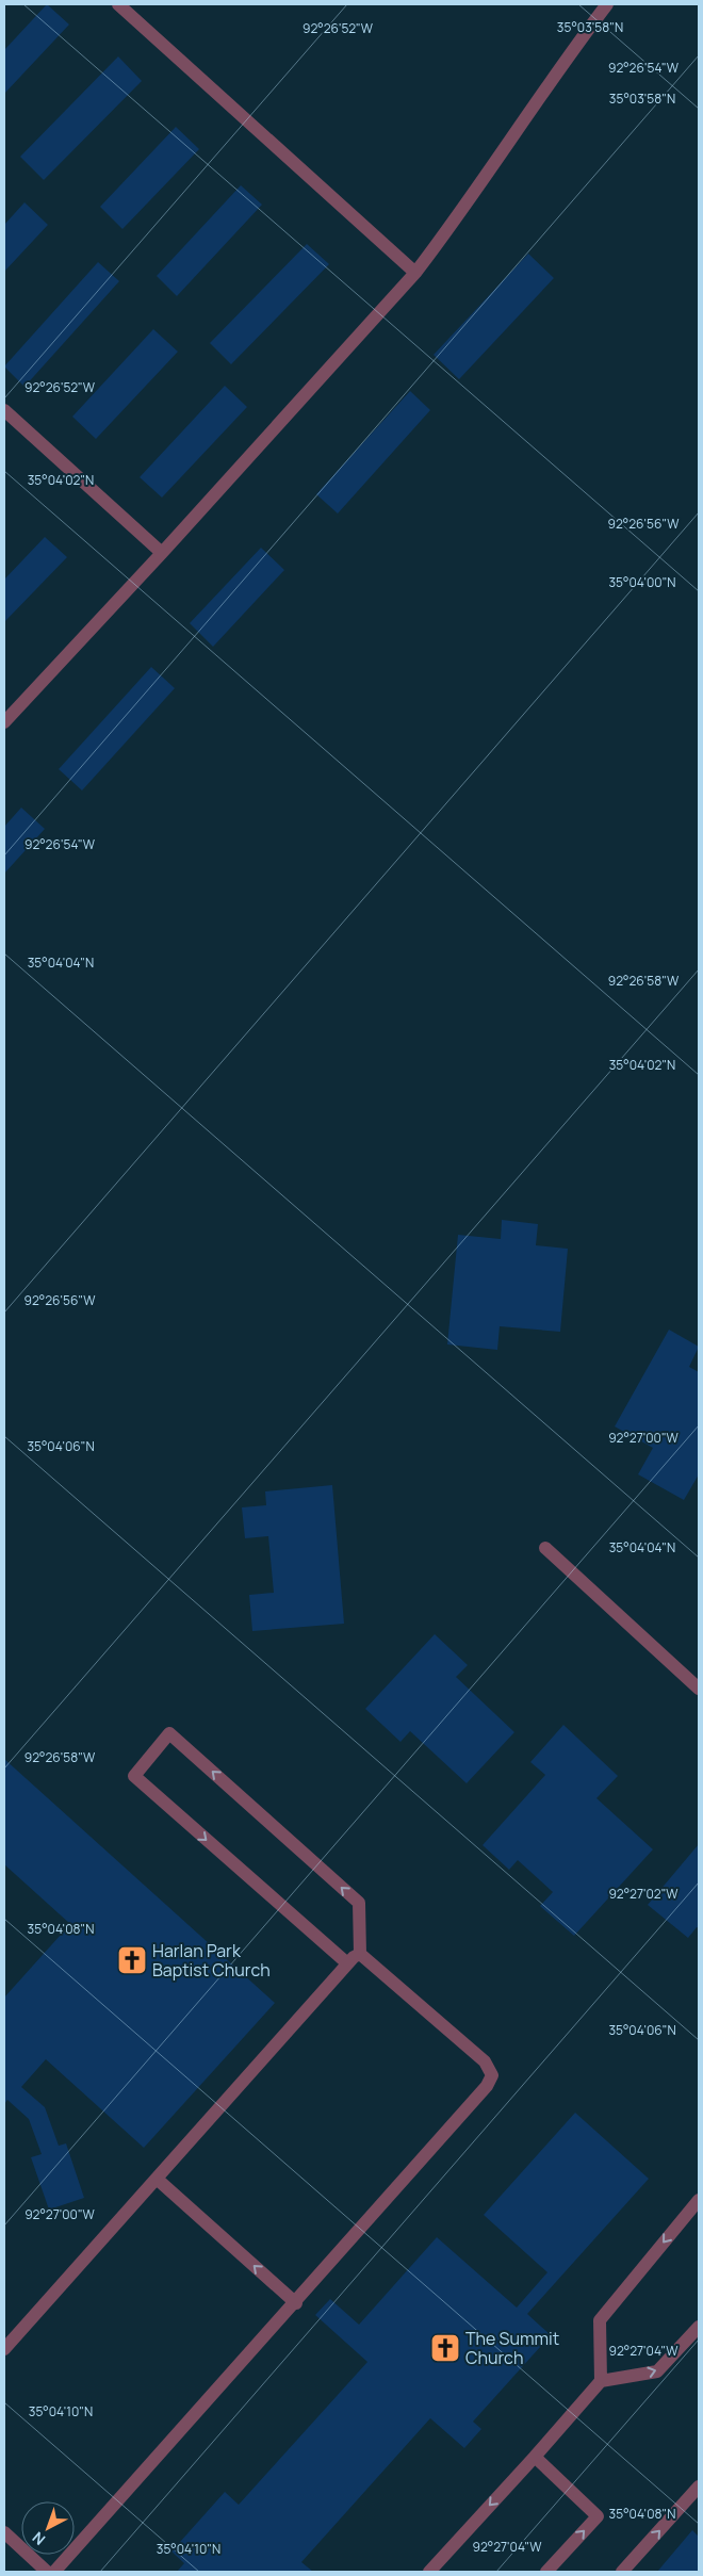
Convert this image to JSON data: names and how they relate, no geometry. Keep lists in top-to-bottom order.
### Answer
{
  "places": {
    "church": ["Harlan Park Baptist Church", "The Summit Church"]
  },
  "north": "bottom left",
  "coordinates": [
    "35°03'58\"N",
    "92°26'52\"W",
    "92°26'54\"W",
    "35°04'02\"N",
    "92°26'56\"W",
    "35°04'00\"N",
    "35°04'04\"N",
    "92°26'58\"W",
    "92°27'00\"W",
    "35°04'06\"N",
    "92°27'02\"W",
    "35°04'08\"N",
    "92°27'04\"W",
    "35°04'10\"N"
  ]
}
